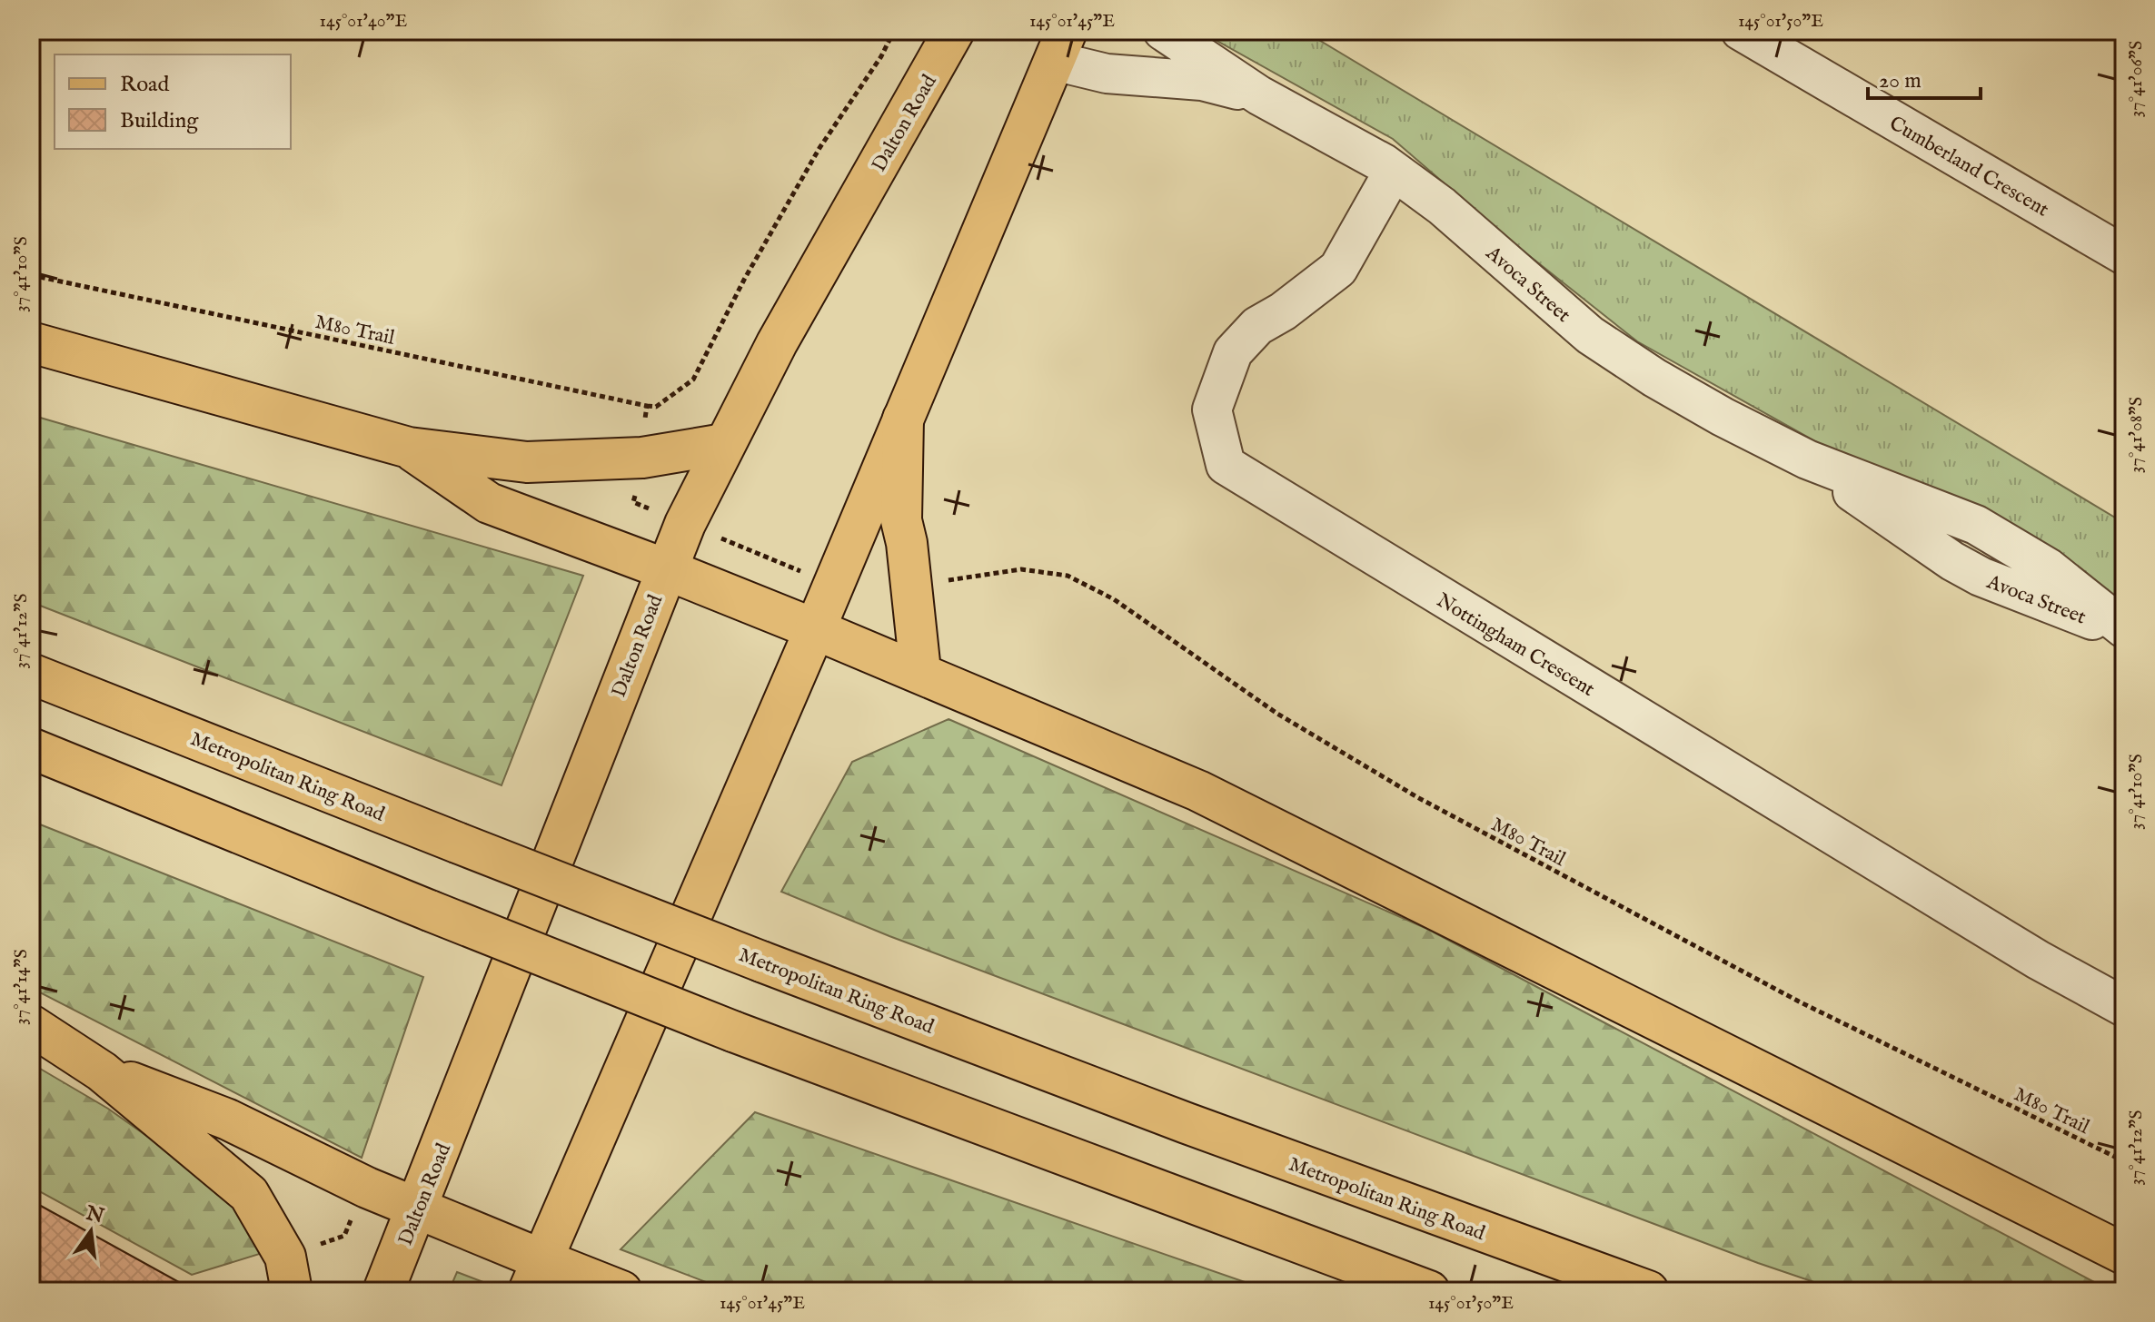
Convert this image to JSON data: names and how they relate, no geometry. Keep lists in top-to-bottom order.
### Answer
{
  "streets": {
    "main road": ["Dalton Road", "Metropolitan Ring Road"],
    "street": ["Cumberland Crescent", "Avoca Street", "Nottingham Crescent"],
    "path": ["M80 Trail"]
  },
  "crossings": [
    ["Avoca Street", "Nottingham Crescent"]
  ],
  "legend": ["Road", "Building"],
  "scale_bar": "20 m",
  "north": "top",
  "coordinates": [
    "145°01'40\"E",
    "145°01'45\"E",
    "145°01'50\"E",
    "37°41'06\"S",
    "37°41'10\"S",
    "37°41'08\"S",
    "37°41'12\"S",
    "37°41'14\"S"
  ]
}
